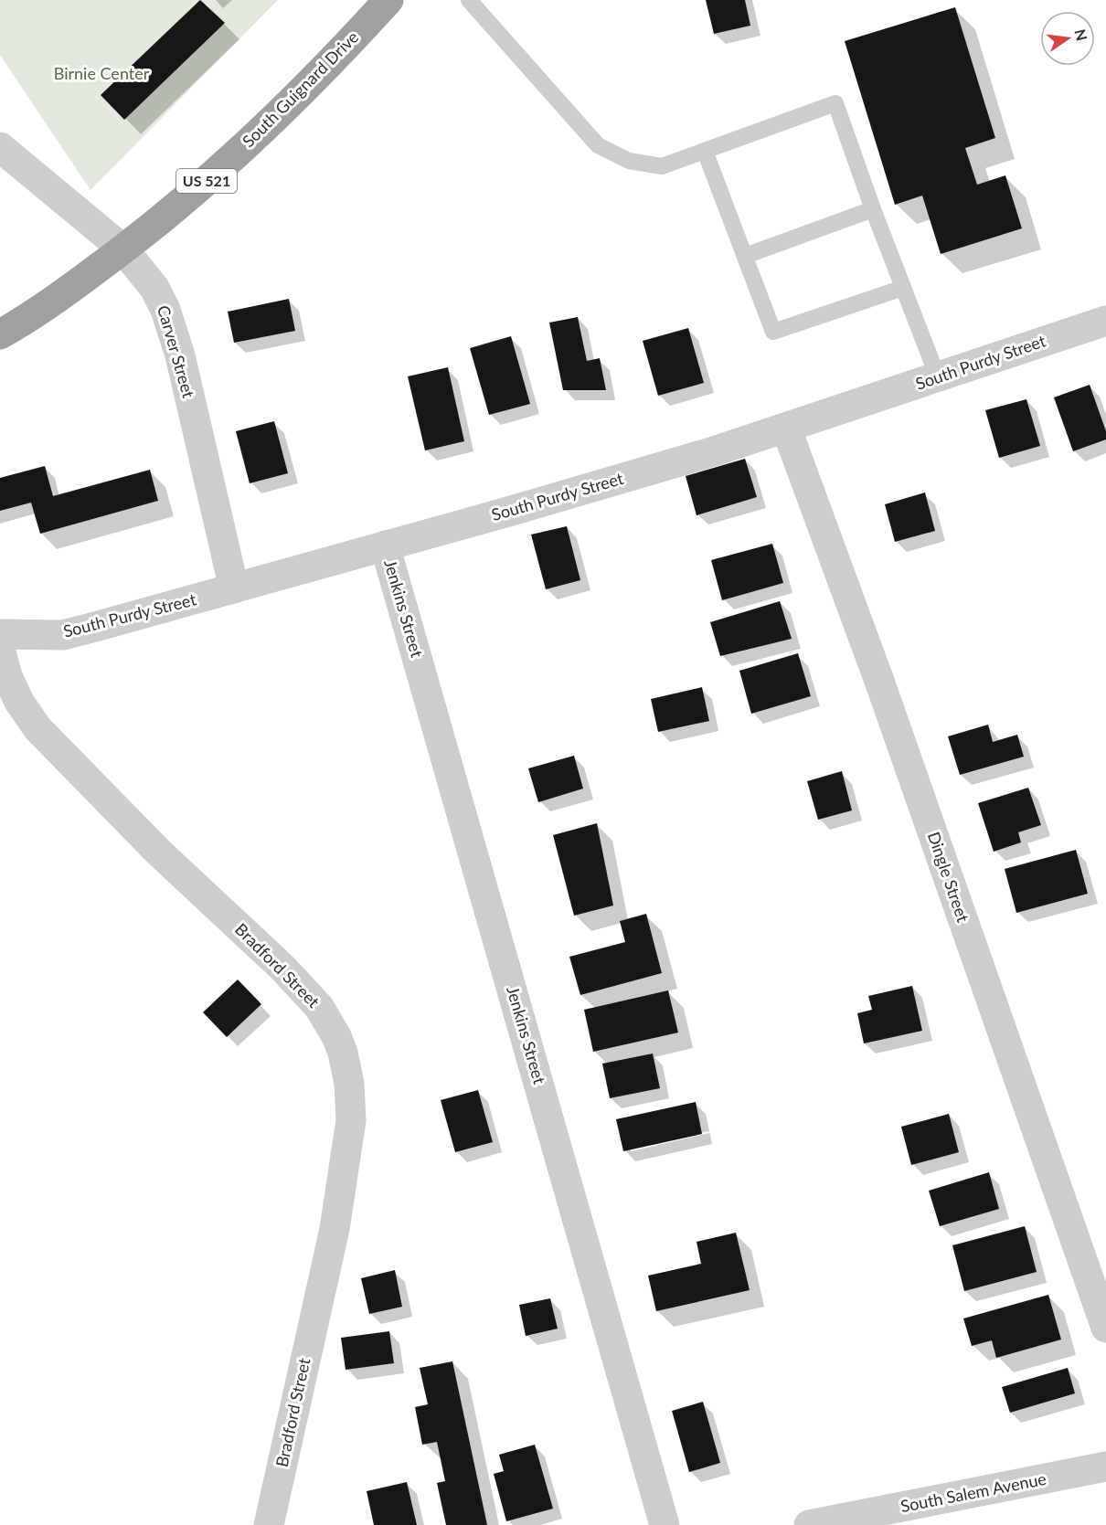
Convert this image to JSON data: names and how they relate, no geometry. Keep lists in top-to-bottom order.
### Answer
{
  "streets": {
    "highway": ["South Guignard Drive", "US 521"],
    "street": [
      "Carver Street",
      "South Purdy Street",
      "Jenkins Street",
      "Dingle Street",
      "Bradford Street",
      "South Salem Avenue"
    ]
  },
  "crossings": [
    ["South Guignard Drive", "Carver Street"],
    ["Carver Street", "South Purdy Street"],
    ["South Purdy Street", "Jenkins Street"],
    ["South Purdy Street", "Dingle Street"]
  ],
  "parks": ["Birnie Center"],
  "north": "right"
}
